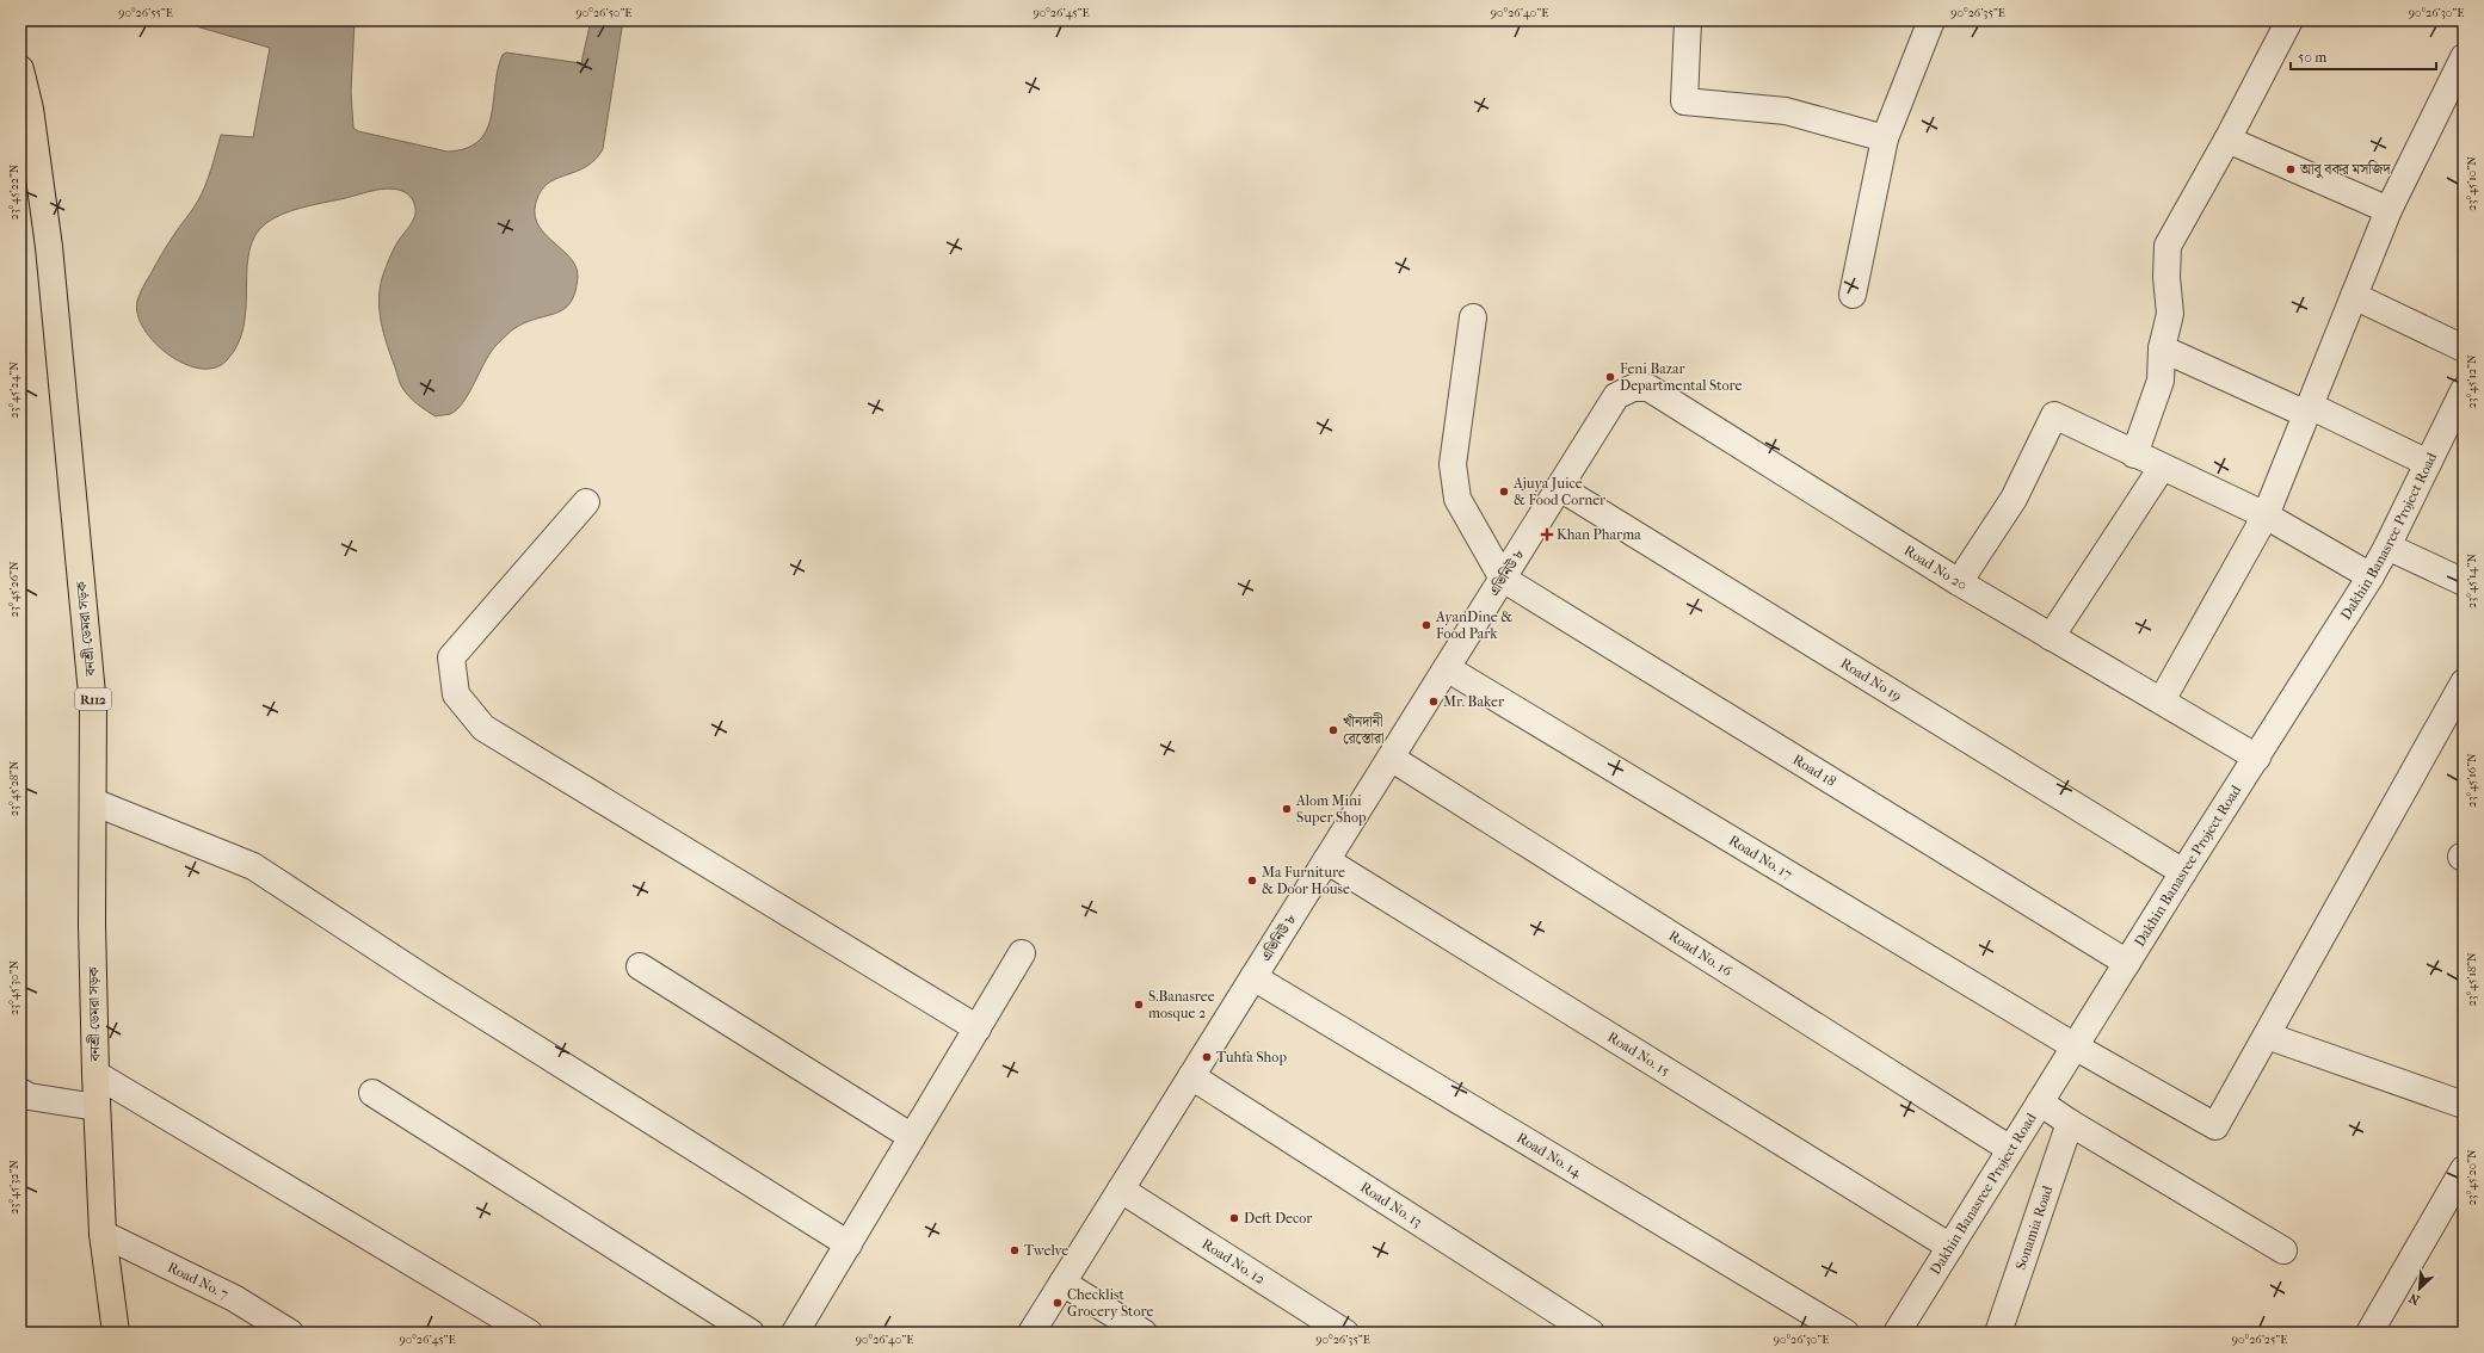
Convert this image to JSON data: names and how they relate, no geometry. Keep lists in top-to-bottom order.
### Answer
{
  "streets": {
    "main road": ["বনশ্রী-ডেমরা সড়ক", "R112"],
    "street": [
      "Dakhin Banasree Project Road",
      "Road No 20",
      "এভিনিউ ৮",
      "Road No 19",
      "Road 18",
      "Road No. 17",
      "Road No. 16",
      "Road No. 15",
      "Road No. 14",
      "Road No. 13",
      "Sonamia Road",
      "Road No. 12",
      "Road No. 7"
    ]
  },
  "crossings": [
    ["Dakhin Banasree Project Road", "Road No 20"],
    ["Dakhin Banasree Project Road", "Road No 19"],
    ["Dakhin Banasree Project Road", "Road 18"],
    ["Dakhin Banasree Project Road", "Road No. 17"],
    ["Dakhin Banasree Project Road", "Road No. 16"],
    ["Dakhin Banasree Project Road", "Road No. 15"],
    ["Road No 20", "এভিনিউ ৮"],
    ["এভিনিউ ৮", "Road No 19"],
    ["এভিনিউ ৮", "Road 18"],
    ["এভিনিউ ৮", "Road No. 17"],
    ["এভিনিউ ৮", "Road No. 16"],
    ["এভিনিউ ৮", "Road No. 15"],
    ["এভিনিউ ৮", "Road No. 14"],
    ["এভিনিউ ৮", "Road No. 13"],
    ["এভিনিউ ৮", "Road No. 12"],
    ["বনশ্রী-ডেমরা সড়ক", "Road No. 7"]
  ],
  "places": {
    "other": [
      "আবু বকর মসজিদ",
      "Feni Bazar Departmental Store",
      "Ajuya Juice & Food Corner",
      "AyanDine & Food Park",
      "Mr. Baker",
      "খাঁনদানী রেস্তোরা",
      "Alom Mini Super Shop",
      "Ma Furniture & Door House",
      "S.Banasree mosque 2",
      "Tuhfa Shop",
      "Deft Decor",
      "Twelve",
      "Checklist Grocery Store"
    ],
    "health": ["Khan Pharma"]
  },
  "scale_bar": "50 m",
  "north": "bottom left",
  "coordinates": [
    "90°26'55\"E",
    "90°26'50\"E",
    "90°26'45\"E",
    "90°26'40\"E",
    "90°26'35\"E",
    "90°26'30\"E",
    "23°45'10\"N",
    "23°45'22\"N",
    "23°45'12\"N",
    "23°45'24\"N",
    "23°45'14\"N",
    "23°45'26\"N",
    "23°45'16\"N",
    "23°45'28\"N",
    "23°45'18\"N",
    "23°45'30\"N",
    "23°45'20\"N",
    "23°45'32\"N",
    "90°26'25\"E"
  ]
}
